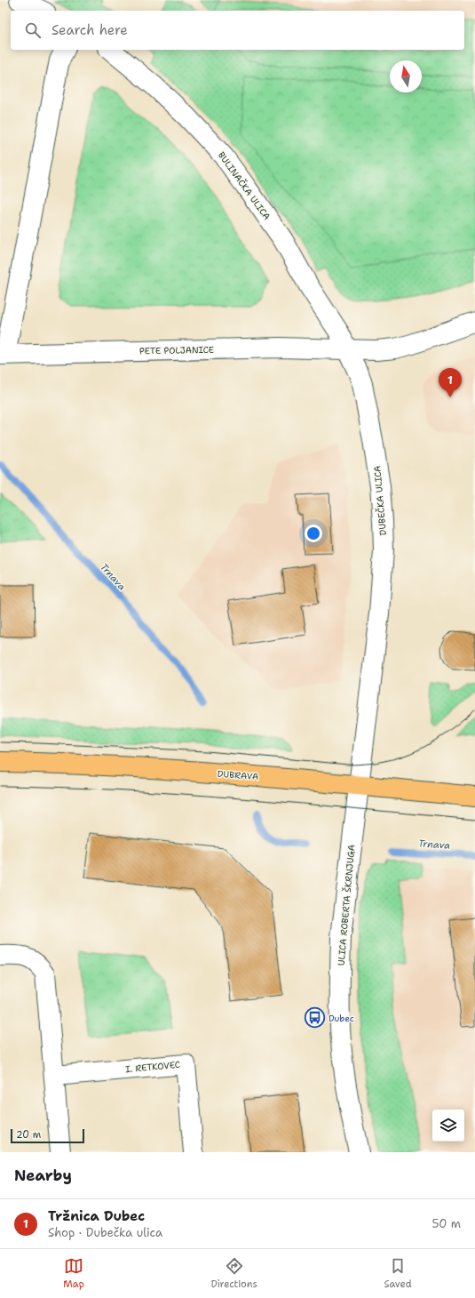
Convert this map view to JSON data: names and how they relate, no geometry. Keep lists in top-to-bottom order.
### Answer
{
  "streets": {
    "main road": ["DUBRAVA"],
    "street": [
      "BULINAČKA ULICA",
      "PETE POLJANICE",
      "DUBEČKA ULICA",
      "ULICA ROBERTA ŠKRNJUGA",
      "I. RETKOVEC"
    ]
  },
  "crossings": [
    ["BULINAČKA ULICA", "PETE POLJANICE"],
    ["BULINAČKA ULICA", "DUBEČKA ULICA"],
    ["PETE POLJANICE", "DUBEČKA ULICA"],
    ["DUBEČKA ULICA", "DUBRAVA"],
    ["DUBEČKA ULICA", "ULICA ROBERTA ŠKRNJUGA"],
    ["DUBRAVA", "ULICA ROBERTA ŠKRNJUGA"]
  ],
  "water": ["Trnava"],
  "places": {
    "bus stop": ["Dubec"]
  },
  "scale_bar": "20 m",
  "north": "top",
  "page": {
    "search": "Search here",
    "pins": "1",
    "scale": "20 m",
    "heading": "Nearby",
    "list": [
      {
        "mark": "1",
        "name": "Tržnica Dubec",
        "note": "Shop · Dubečka ulica",
        "value": "50 m"
      }
    ],
    "nav": ["Map", "Directions", "Saved"]
  }
}
